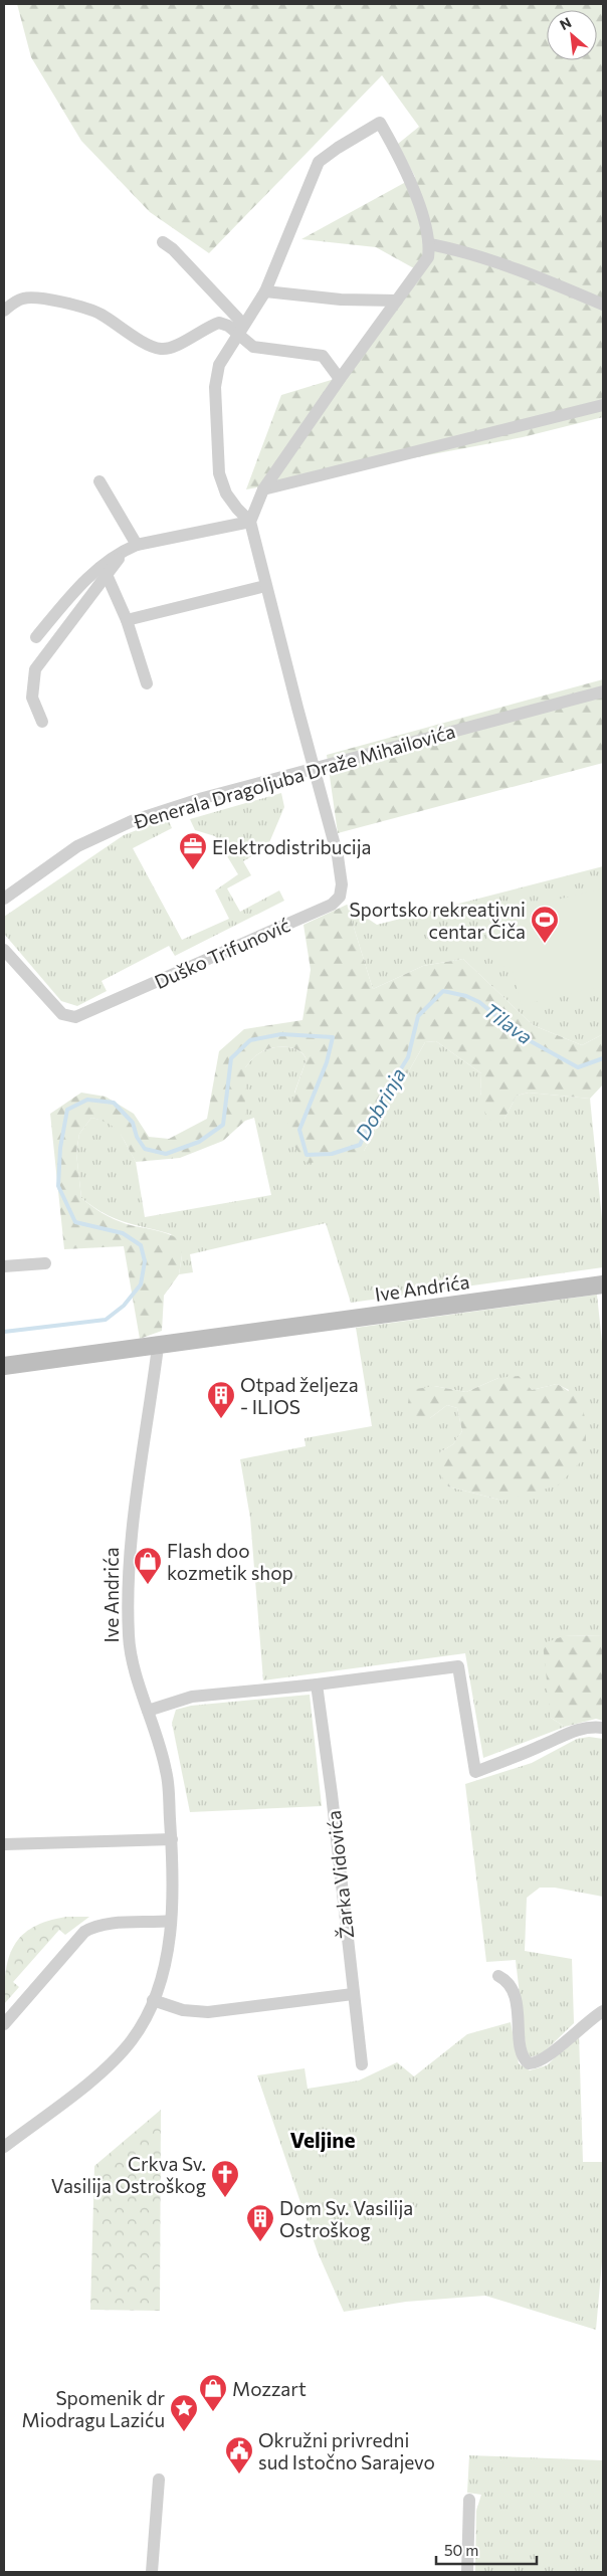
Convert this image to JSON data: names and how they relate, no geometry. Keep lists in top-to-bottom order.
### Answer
{
  "streets": {
    "main road": ["Ive Andrića"],
    "street": ["Đenerala Dragoljuba Draže Mihailovića", "Duško Trifunović", "Žarka Vidovića"]
  },
  "crossings": [
    ["Đenerala Dragoljuba Draže Mihailovića", "Duško Trifunović"]
  ],
  "districts": ["Veljine"],
  "water": ["Tilava", "Dobrinja"],
  "places": {
    "office": ["Elektrodistribucija"],
    "sports": ["Sportsko rekreativni centar Čiča"],
    "building": ["Otpad željeza - ILIOS", "Dom Sv. Vasilija Ostroškog"],
    "shop": ["Flash doo kozmetik shop", "Mozzart"],
    "church": ["Crkva Sv. Vasilija Ostroškog"],
    "place": ["Spomenik dr Miodragu Laziću"],
    "public building": ["Okružni privredni sud Istočno Sarajevo"]
  },
  "scale_bar": "50 m",
  "north": "top left"
}
